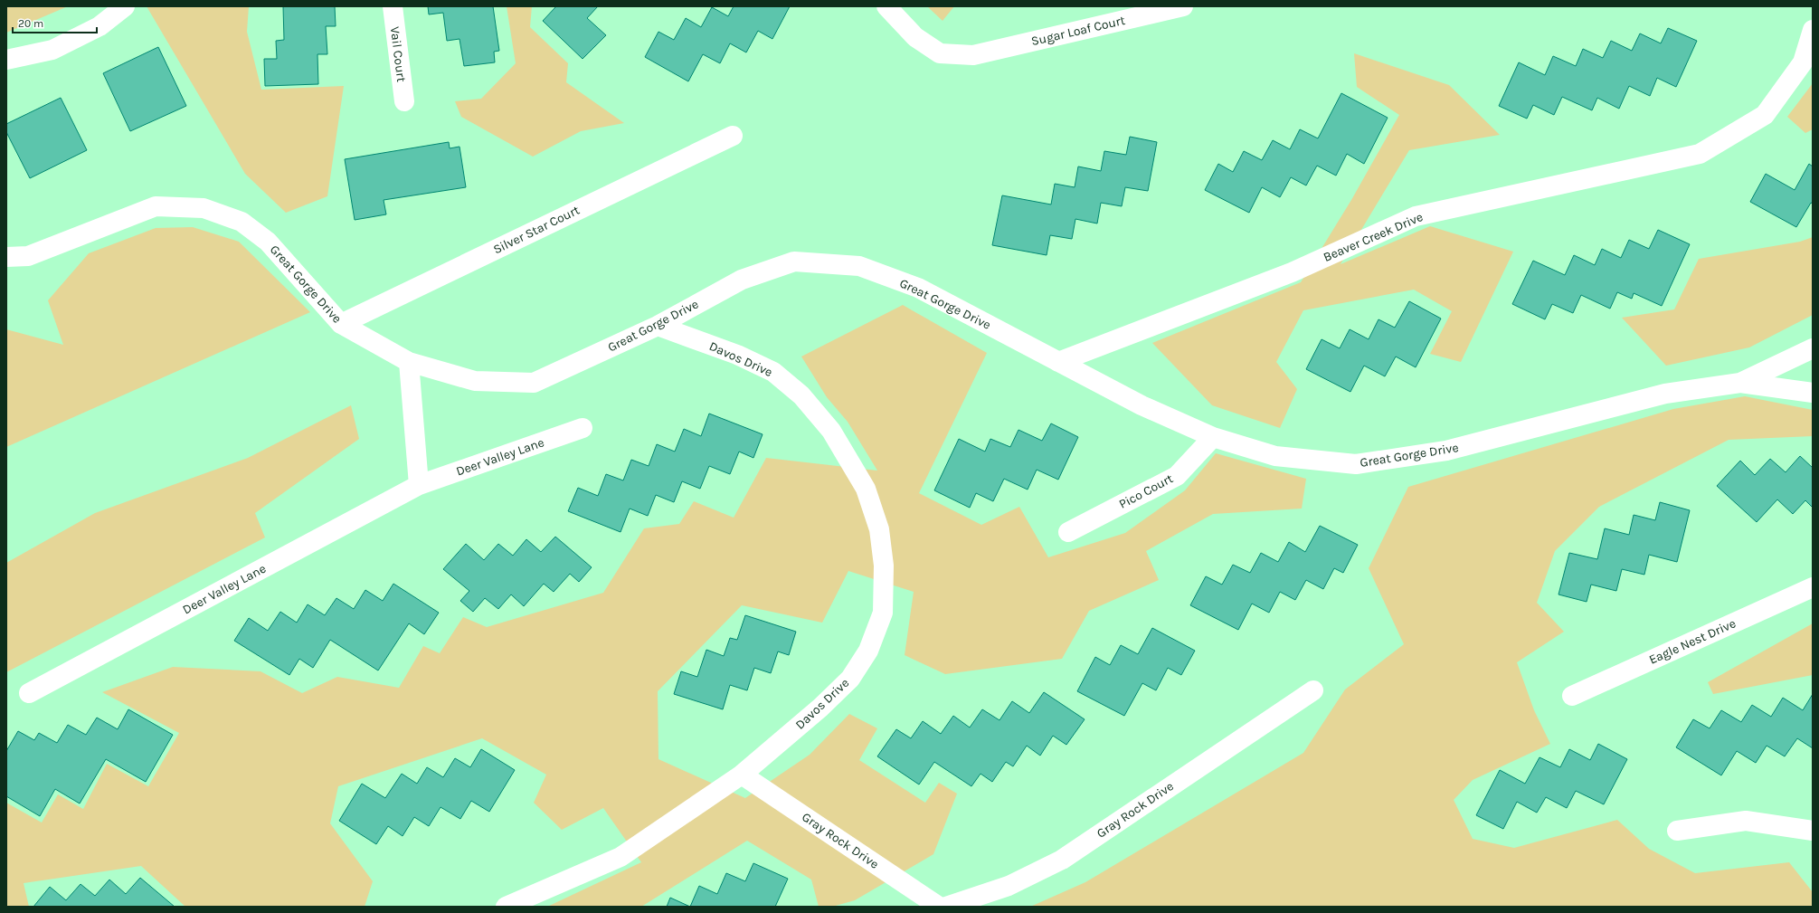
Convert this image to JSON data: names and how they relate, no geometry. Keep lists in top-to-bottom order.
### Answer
{
  "streets": {
    "street": [
      "Sugar Loaf Court",
      "Vail Court",
      "Silver Star Court",
      "Beaver Creek Drive",
      "Great Gorge Drive",
      "Davos Drive",
      "Deer Valley Lane",
      "Pico Court",
      "Eagle Nest Drive",
      "Gray Rock Drive"
    ]
  },
  "crossings": [
    ["Silver Star Court", "Great Gorge Drive"],
    ["Beaver Creek Drive", "Great Gorge Drive"],
    ["Great Gorge Drive", "Davos Drive"],
    ["Great Gorge Drive", "Pico Court"],
    ["Davos Drive", "Gray Rock Drive"]
  ],
  "scale_bar": "20 m"
}
